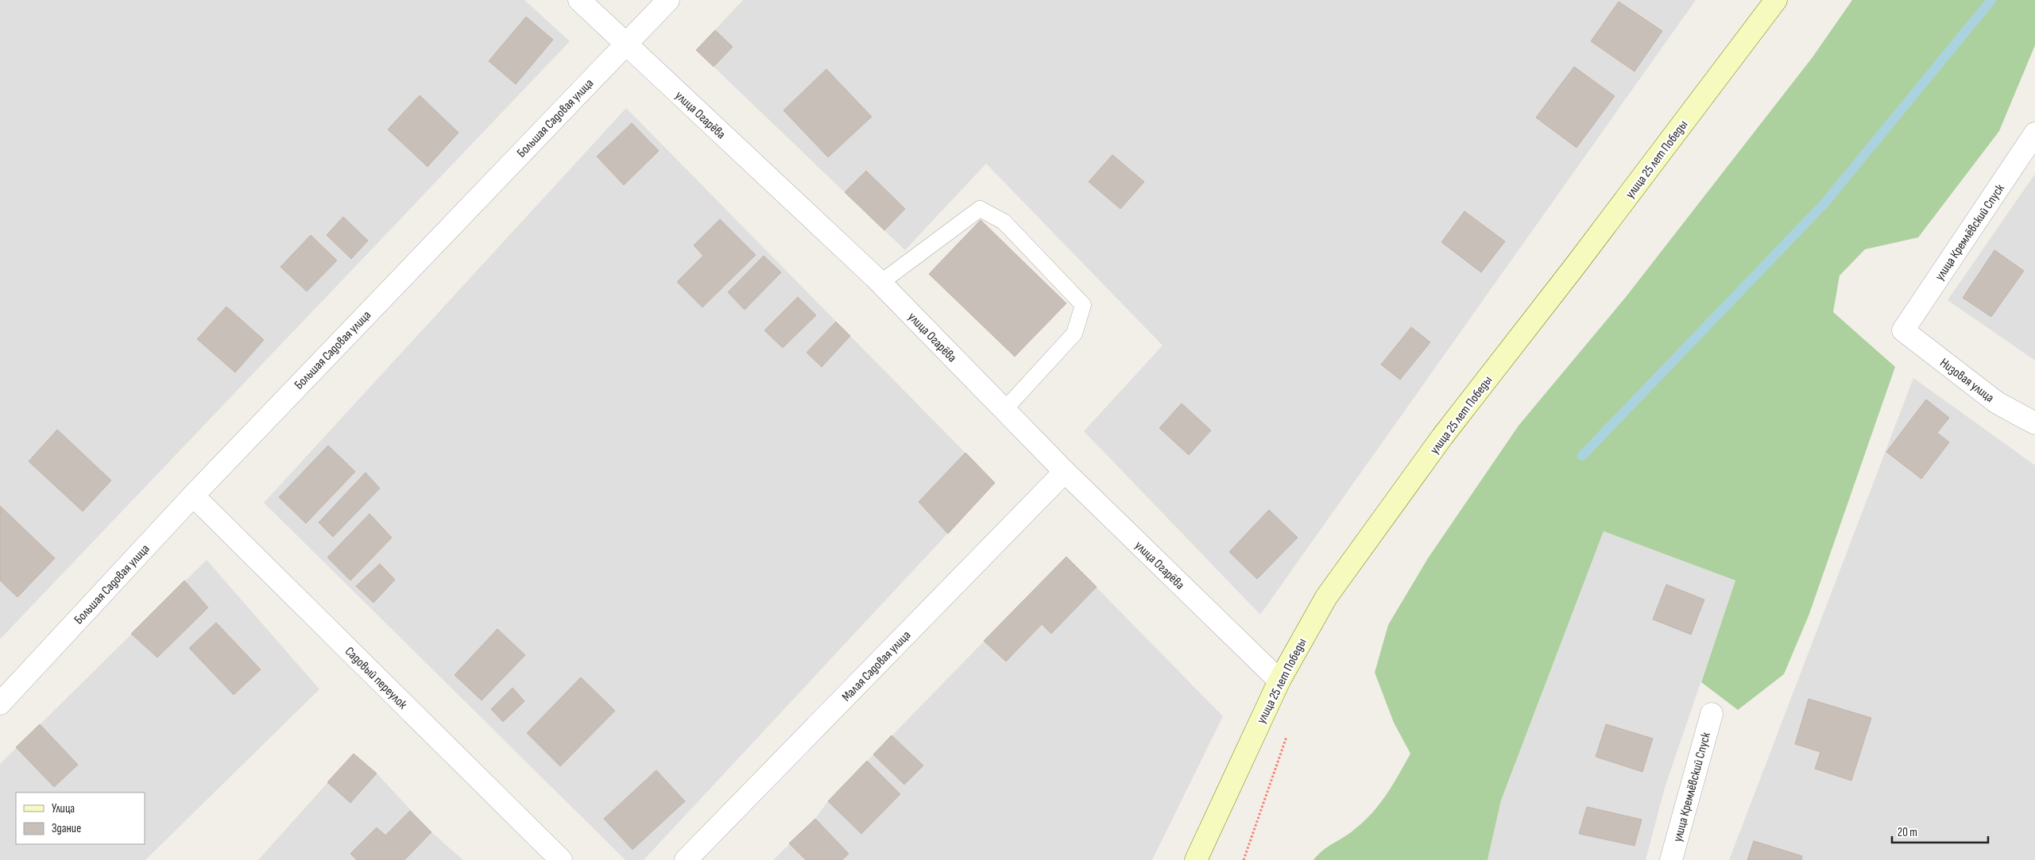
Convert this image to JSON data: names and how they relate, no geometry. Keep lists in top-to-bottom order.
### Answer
{
  "streets": {
    "main road": ["улица 25 лет Победы"],
    "street": [
      "улица Огарёва",
      "Большая Садовая улица",
      "улица Кремлёвский Спуск",
      "Низовая улица",
      "Малая Садовая улица",
      "Садовый переулок"
    ]
  },
  "crossings": [
    ["улица Огарёва", "Большая Садовая улица"],
    ["улица Огарёва", "улица 25 лет Победы"],
    ["улица Огарёва", "Малая Садовая улица"],
    ["Большая Садовая улица", "Садовый переулок"],
    ["улица Кремлёвский Спуск", "Низовая улица"]
  ],
  "legend": ["Улица", "Здание"],
  "scale_bar": "20 m"
}
